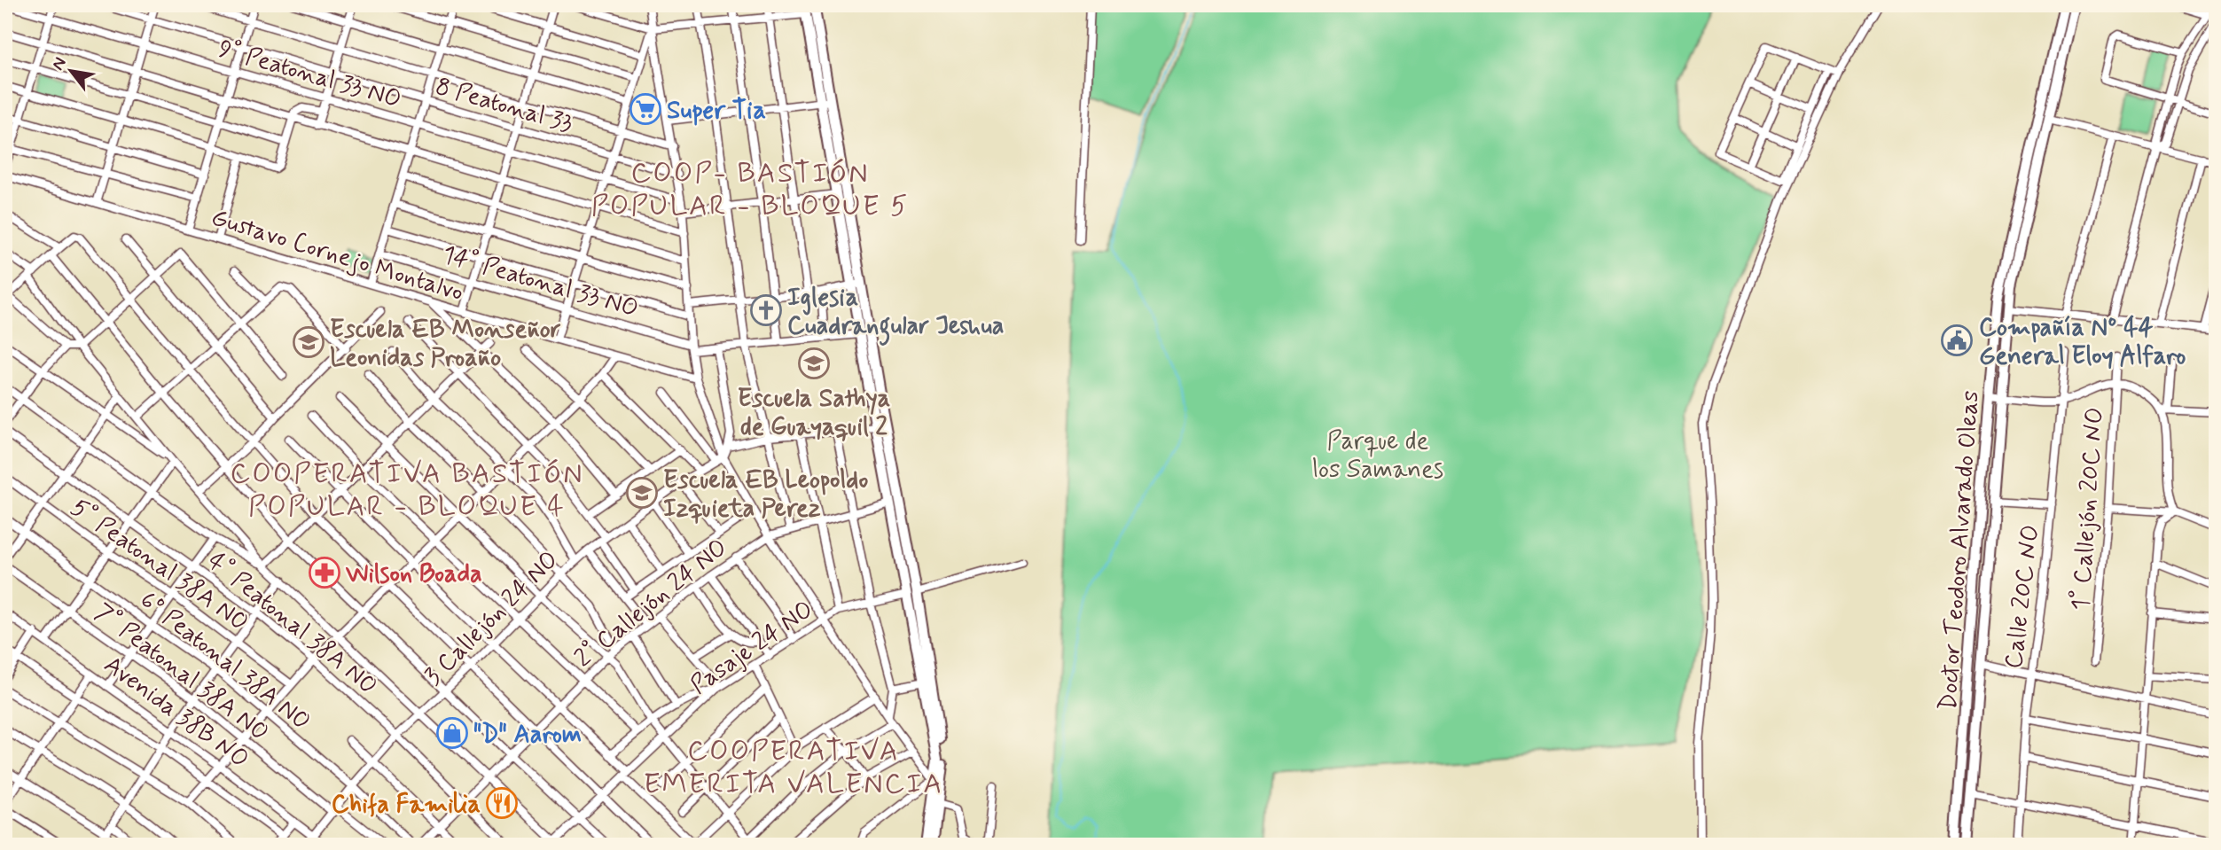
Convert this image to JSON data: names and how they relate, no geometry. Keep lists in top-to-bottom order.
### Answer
{
  "streets": {
    "main road": ["Doctor Teodoro Alvarado Oleas"],
    "street": [
      "9° Peatonal 33 NO",
      "8 Peatonal 33",
      "Gustavo Cornejo Montalvo",
      "14° Peatonal 33 NO",
      "1° Callejón 20C NO",
      "5° Peatonal 38A NO",
      "Calle 20C NO",
      "2° Callejón 24 NO",
      "3 Callejón 24 NO",
      "4° Peatonal 38A NO",
      "Pasaje 24 NO",
      "6º Peatonal 38A NO",
      "7° Peatonal 38A NO",
      "Avenida 38B NO"
    ]
  },
  "crossings": [
    ["2° Callejón 24 NO", "4° Peatonal 38A NO"],
    ["3 Callejón 24 NO", "4° Peatonal 38A NO"],
    ["3 Callejón 24 NO", "6º Peatonal 38A NO"],
    ["3 Callejón 24 NO", "7° Peatonal 38A NO"],
    ["3 Callejón 24 NO", "Avenida 38B NO"]
  ],
  "districts": ["COOP- BASTIÓN POPULAR - BLOQUE 5", "COOPERATIVA BASTIÓN POPULAR - BLOQUE 4", "COOPERATIVA EMERITA VALENCIA"],
  "parks": ["Parque de los Samanes"],
  "places": {
    "supermarket": ["Super Tia"],
    "church": ["Iglesia Cuadrangular Jeshua"],
    "public building": ["Compañía Nº 44 General Eloy Alfaro"],
    "school or university": ["Escuela EB Monseñor Leonidas Proaño", "Escuela Sathya de Guayaquil 2", "Escuela EB Leopoldo Izquieta Perez"],
    "pharmacy": ["Wilson Boada"],
    "shop": ["\"D\" Aarom"],
    "restaurant": ["Chifa Familia"]
  },
  "north": "top left"
}
